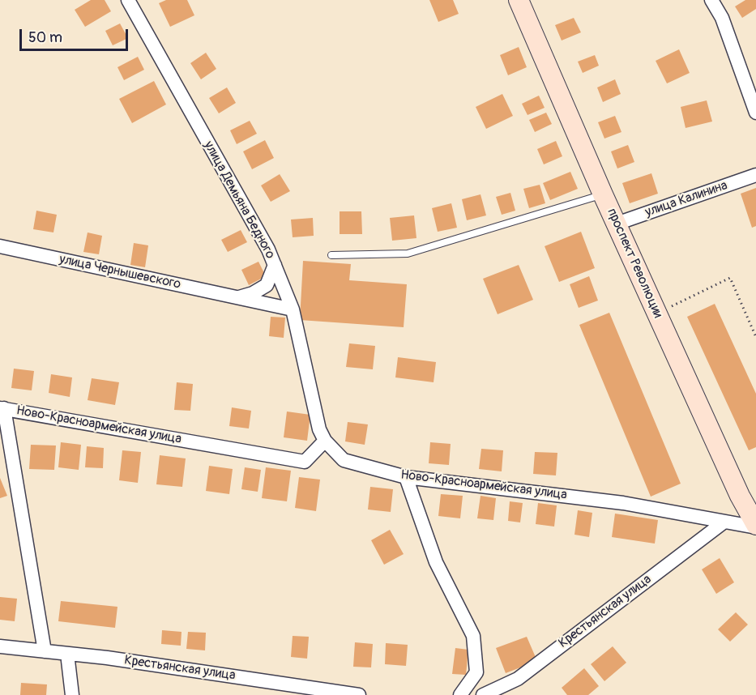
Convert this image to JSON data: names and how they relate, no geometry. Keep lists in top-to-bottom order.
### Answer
{
  "streets": {
    "street": [
      "улица Калинина",
      "улица Демьяна Бедного",
      "проспект Революции",
      "улица Чернышевского",
      "Ново-Красноармейская улица",
      "Крестьянская улица"
    ]
  },
  "crossings": [
    ["улица Калинина", "проспект Революции"],
    ["улица Демьяна Бедного", "улица Чернышевского"],
    ["улица Демьяна Бедного", "Ново-Красноармейская улица"],
    ["проспект Революции", "Ново-Красноармейская улица"],
    ["Ново-Красноармейская улица", "Крестьянская улица"]
  ],
  "scale_bar": "50 m"
}
